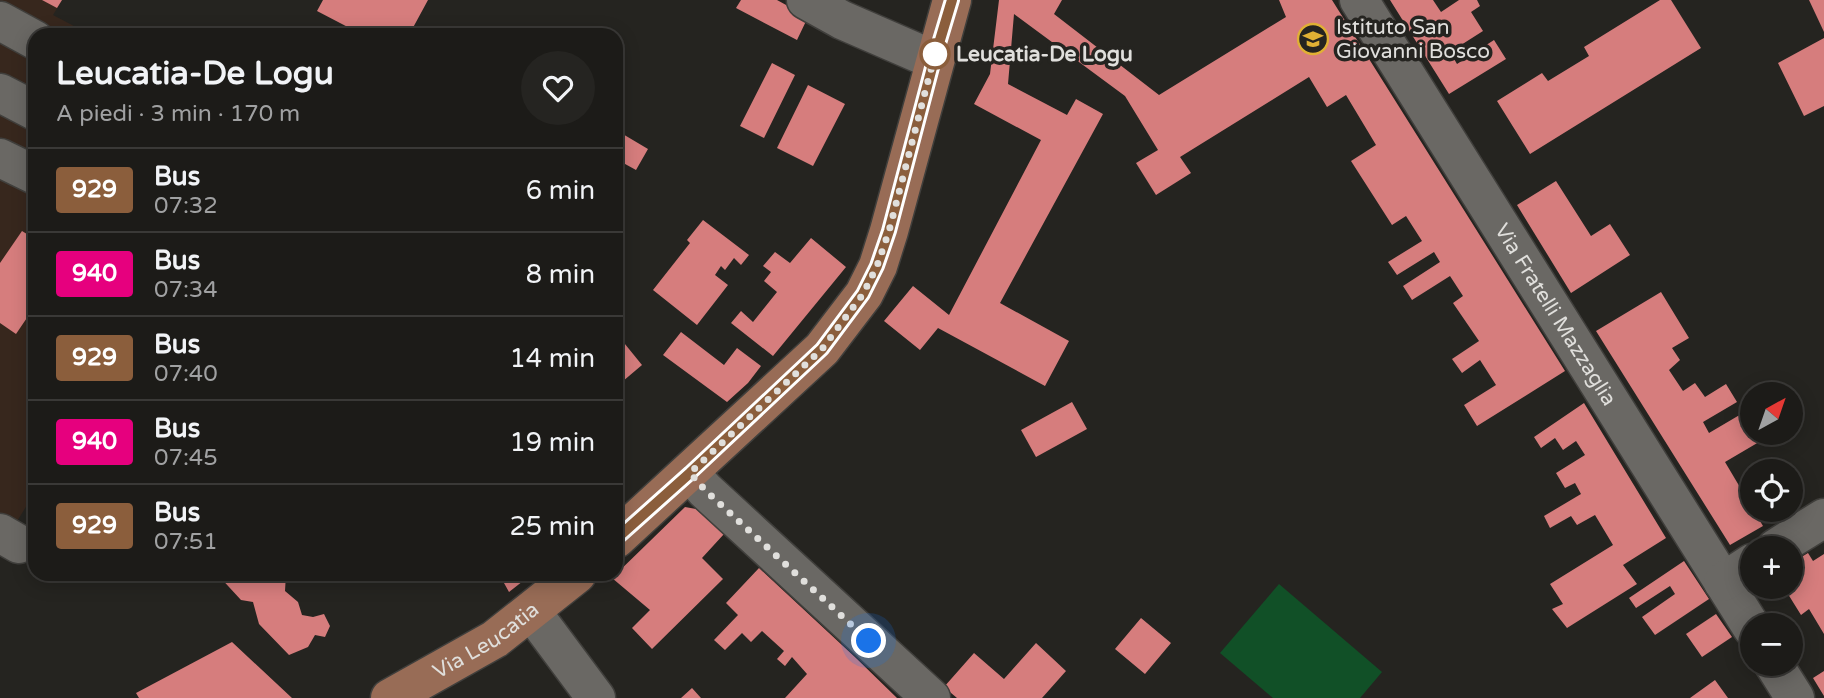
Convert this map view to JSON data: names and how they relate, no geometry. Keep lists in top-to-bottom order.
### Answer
{
  "streets": {
    "main road": ["Via Leucatia"],
    "street": ["Via Fratelli Mazzaglia"]
  },
  "places": {
    "school or university": ["Istituto San Giovanni Bosco"],
    "other": ["Leucatia-De Logu"]
  },
  "lines": ["bus line 929"],
  "north": "top right",
  "page": {
    "heading": ["Leucatia-De Logu", "A piedi · 3 min · 170 m"],
    "list": [
      {
        "mark": "929",
        "name": "Bus",
        "note": "07:32",
        "value": "6 min"
      },
      {
        "mark": "940",
        "name": "Bus",
        "note": "07:34",
        "value": "8 min"
      },
      {
        "mark": "929",
        "name": "Bus",
        "note": "07:40",
        "value": "14 min"
      },
      {
        "mark": "940",
        "name": "Bus",
        "note": "07:45",
        "value": "19 min"
      },
      {
        "mark": "929",
        "name": "Bus",
        "note": "07:51",
        "value": "25 min"
      }
    ],
    "map_buttons": ["+", "−"]
  }
}
